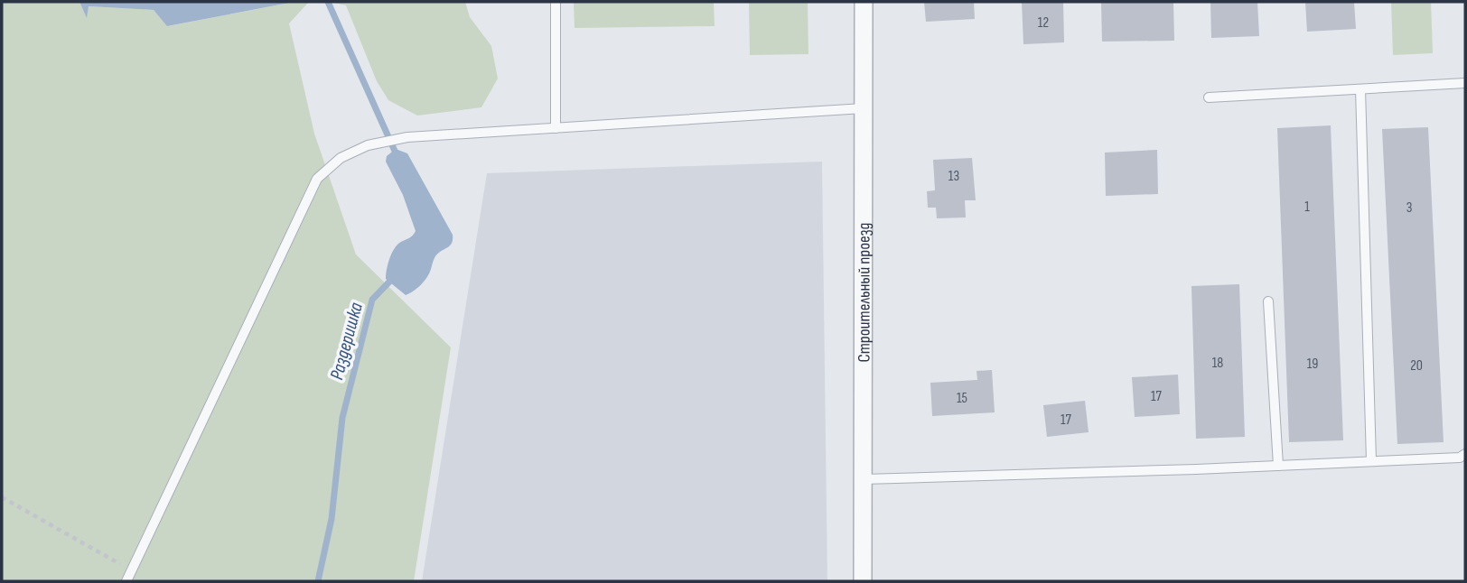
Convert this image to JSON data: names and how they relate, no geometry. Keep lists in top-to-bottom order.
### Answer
{
  "streets": {
    "street": ["Строительный проезд"]
  },
  "water": ["Раздеришка"],
  "house_numbers": [
    "12",
    "13",
    "1",
    "3",
    "18",
    "19",
    "20",
    "17",
    "15",
    "17"
  ]
}
